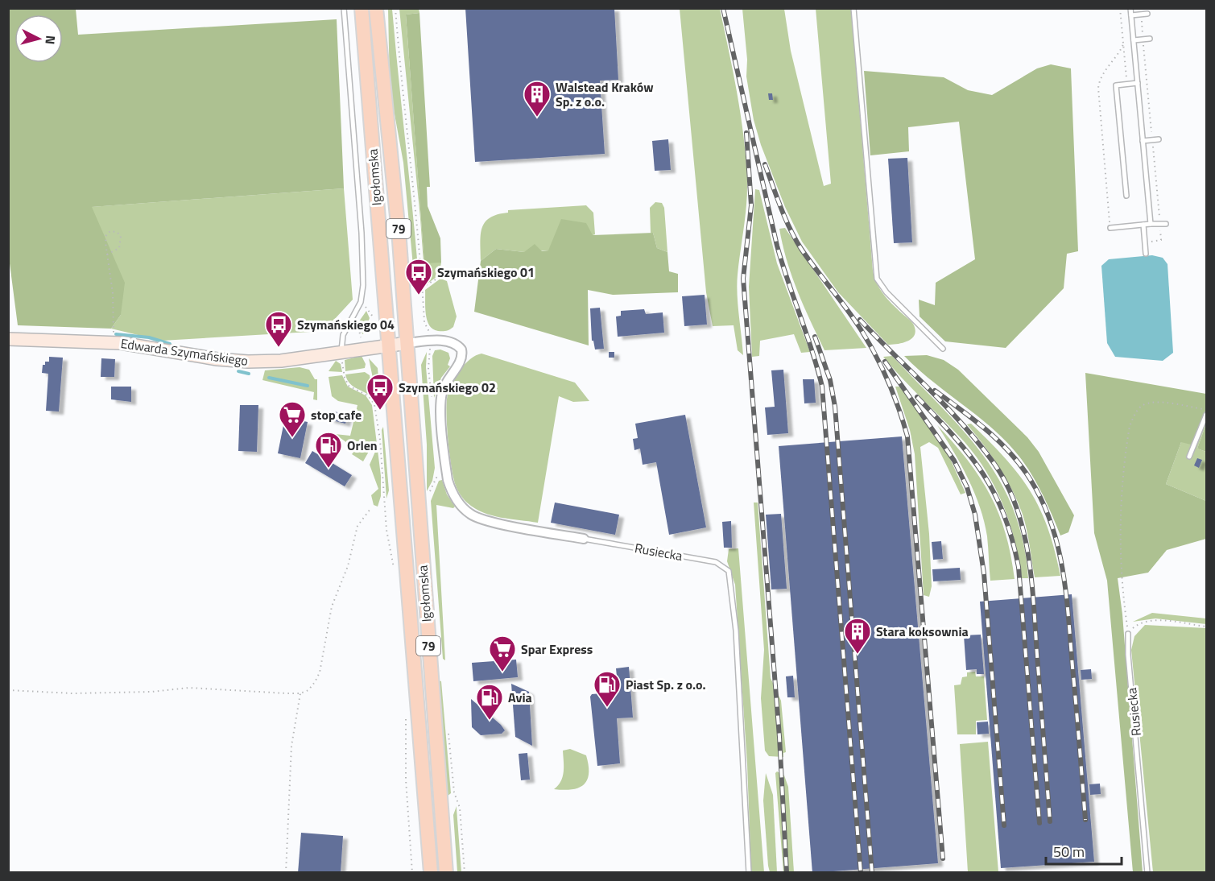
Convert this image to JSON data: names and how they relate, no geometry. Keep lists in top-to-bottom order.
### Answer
{
  "streets": {
    "main road": ["Igołomska", "79"],
    "street": ["Edwarda Szymańskiego", "Rusiecka"]
  },
  "crossings": [
    ["Igołomska", "Edwarda Szymańskiego"],
    ["Igołomska", "Rusiecka"]
  ],
  "places": {
    "building": ["Walstead Kraków Sp. z o.o.", "Stara koksownia"],
    "bus stop": ["Szymańskiego 01", "Szymańskiego 04", "Szymańskiego 02"],
    "supermarket": ["stop cafe", "Spar Express"],
    "fuel station": ["Orlen", "Piast Sp. z o.o.", "Avia"]
  },
  "scale_bar": "50 m",
  "north": "right"
}
